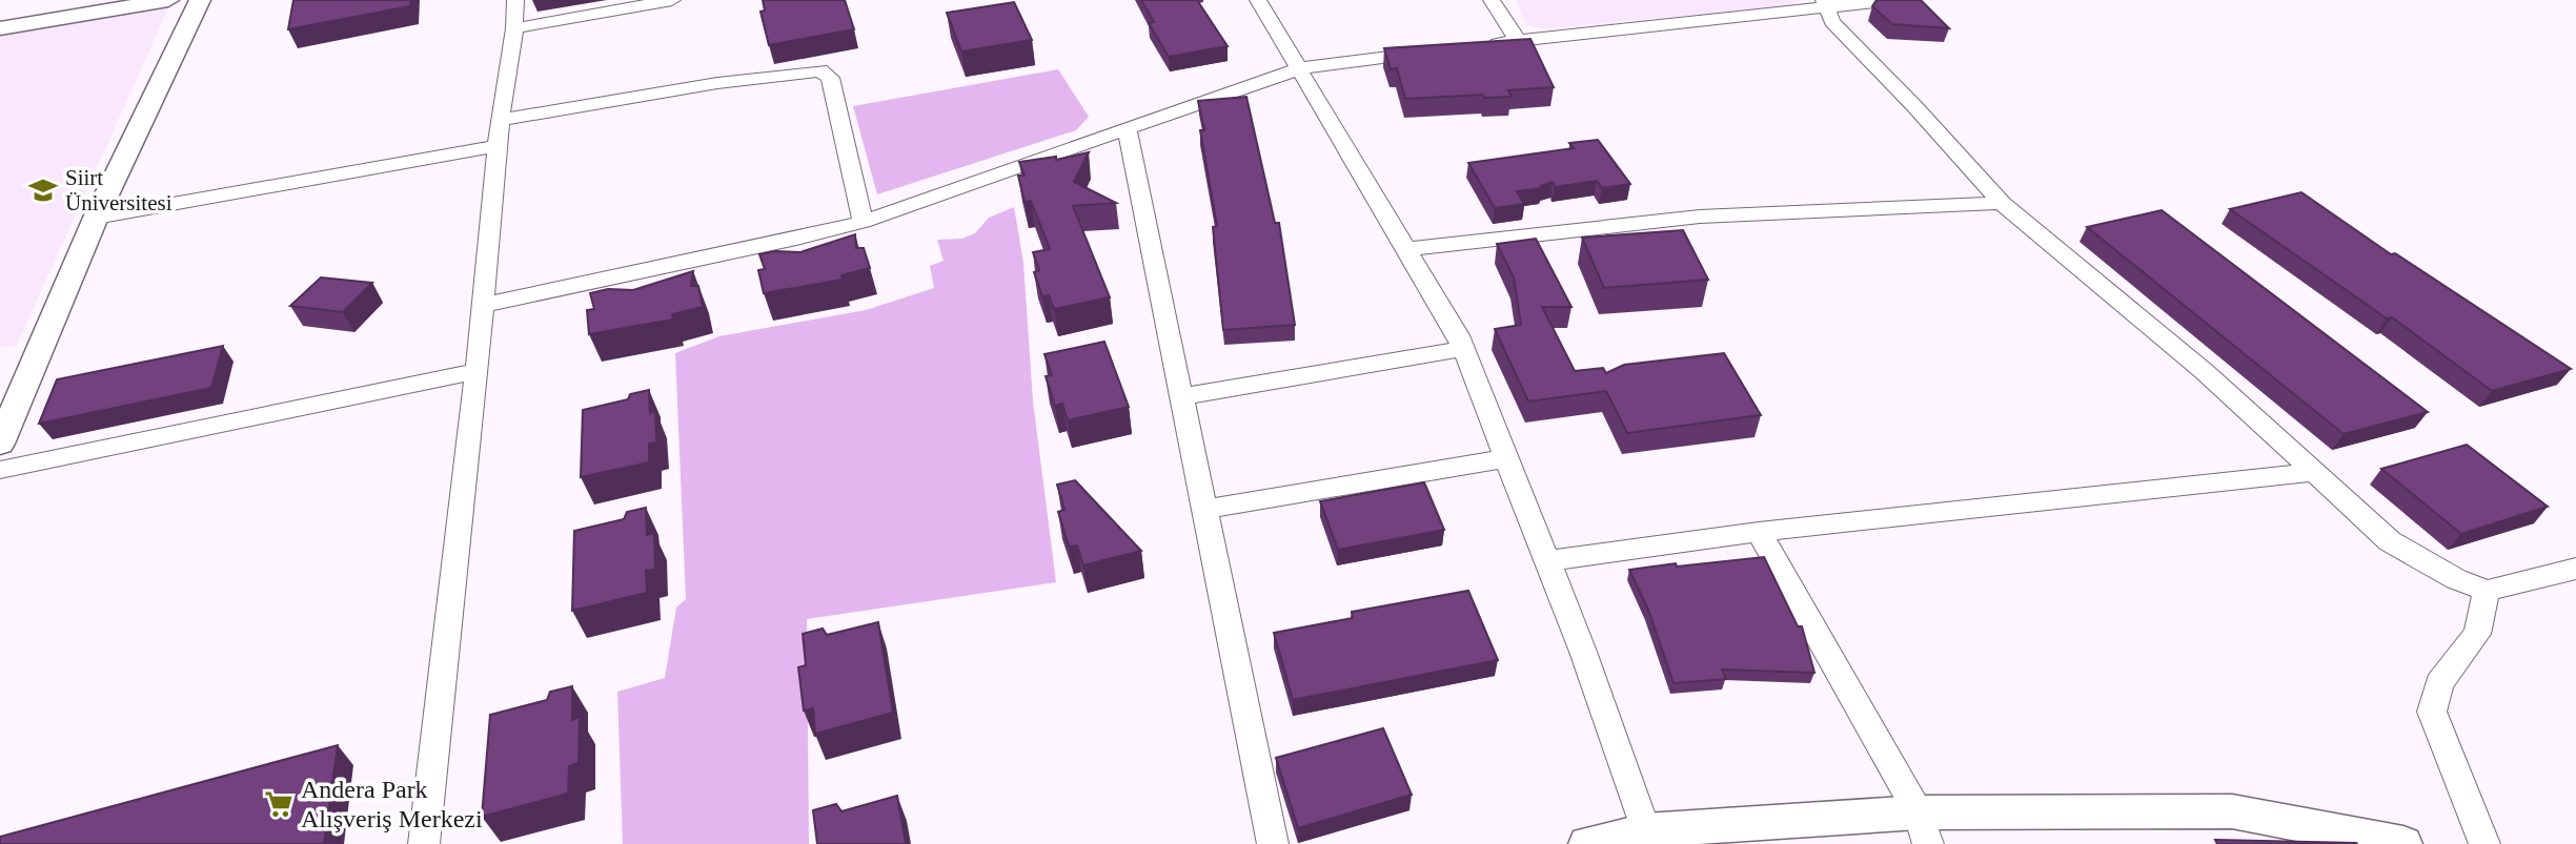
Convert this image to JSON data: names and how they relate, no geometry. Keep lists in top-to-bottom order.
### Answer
{
  "places": {
    "school or university": ["Siirt Üniversitesi"],
    "supermarket": ["Andera Park Alışveriş Merkezi"]
  }
}
